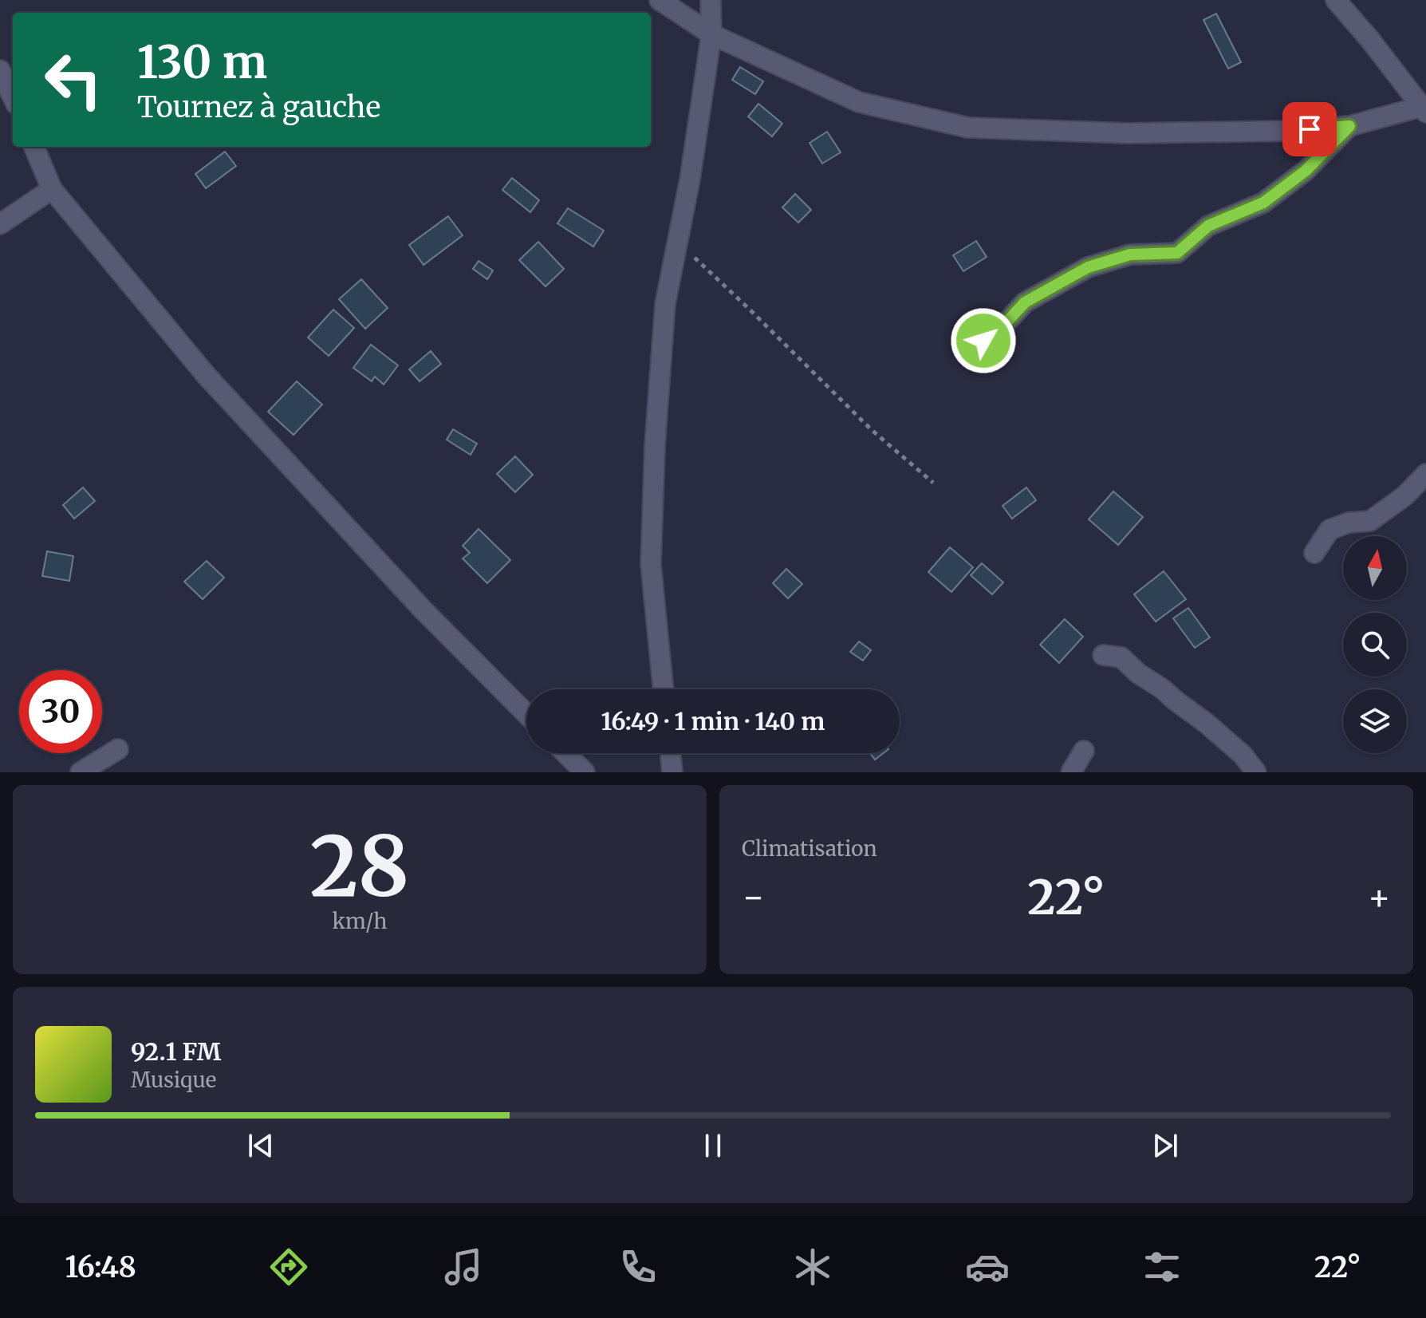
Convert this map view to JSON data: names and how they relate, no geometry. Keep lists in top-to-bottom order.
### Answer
{
  "north": "top",
  "page": {
    "turn": ["130 m", "Tournez à gauche"],
    "limit": "30",
    "trip": "16:49 · 1 min · 140 m",
    "tile": [
      ["28", "km/h"],
      "Climatisation"
    ],
    "heat": ["−", "22°", "+"],
    "song": ["92.1 FM", "Musique"],
    "tabs": ["16:48", "22°"]
  }
}
